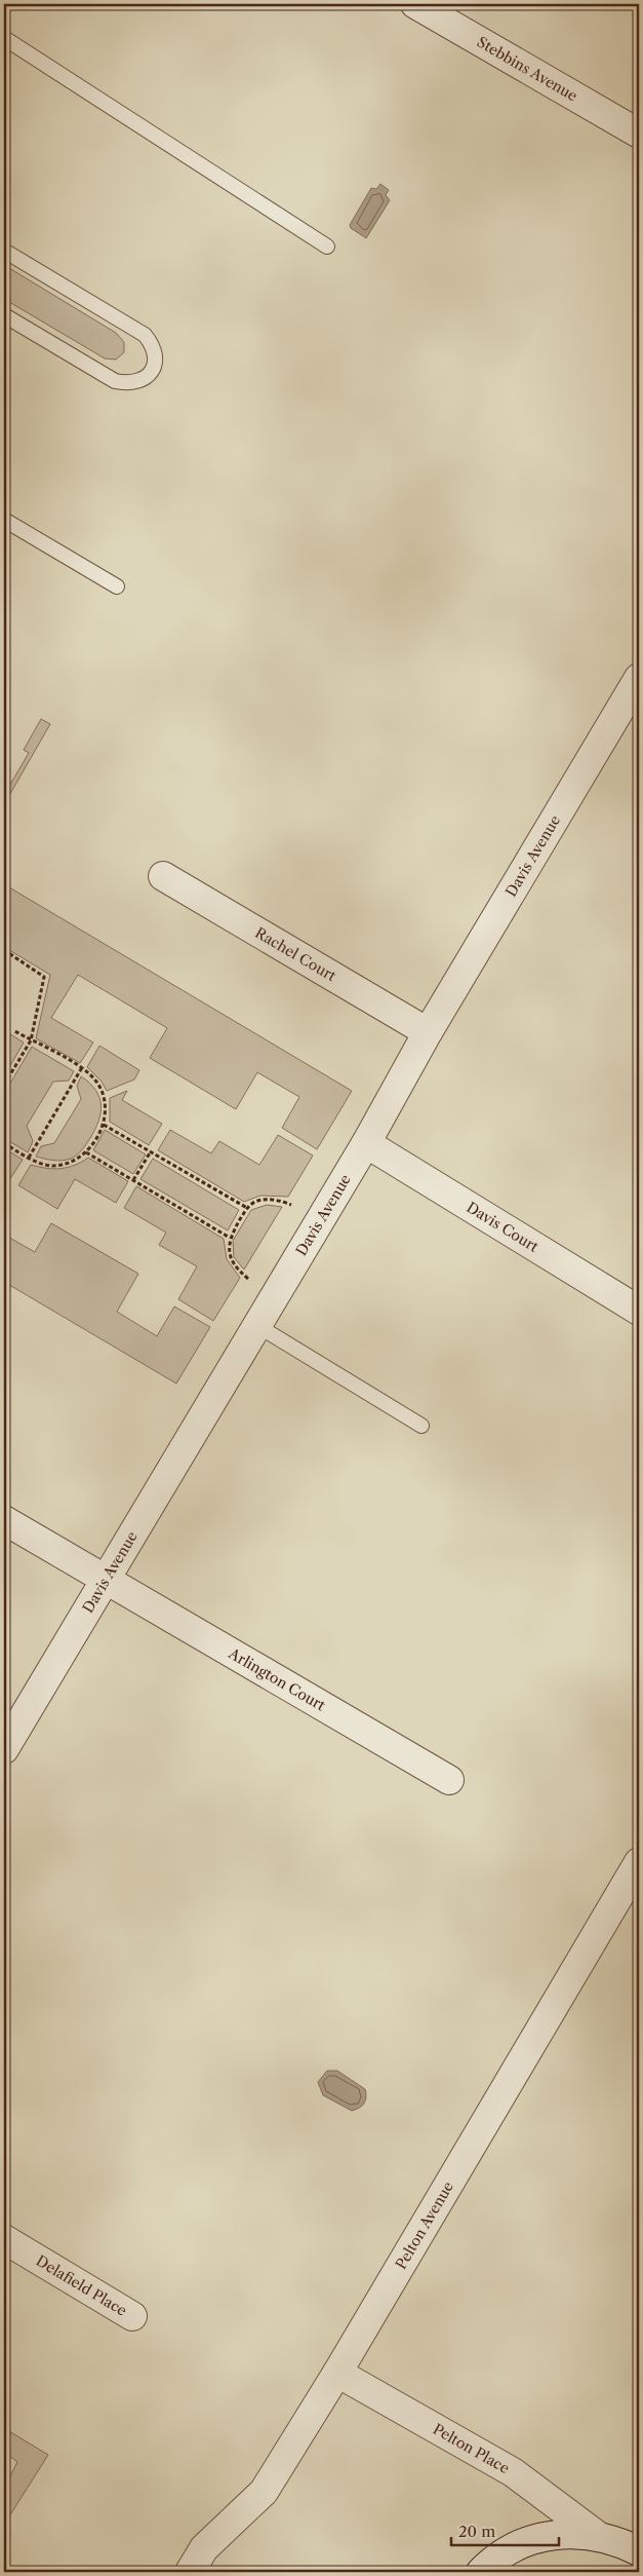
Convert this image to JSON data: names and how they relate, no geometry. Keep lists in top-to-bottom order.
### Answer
{
  "streets": {
    "street": [
      "Stebbins Avenue",
      "Davis Avenue",
      "Rachel Court",
      "Davis Court",
      "Arlington Court",
      "Pelton Avenue",
      "Delafield Place",
      "Pelton Place"
    ]
  },
  "crossings": [
    ["Davis Avenue", "Rachel Court"],
    ["Davis Avenue", "Davis Court"],
    ["Davis Avenue", "Arlington Court"],
    ["Pelton Avenue", "Pelton Place"]
  ],
  "scale_bar": "20 m"
}
